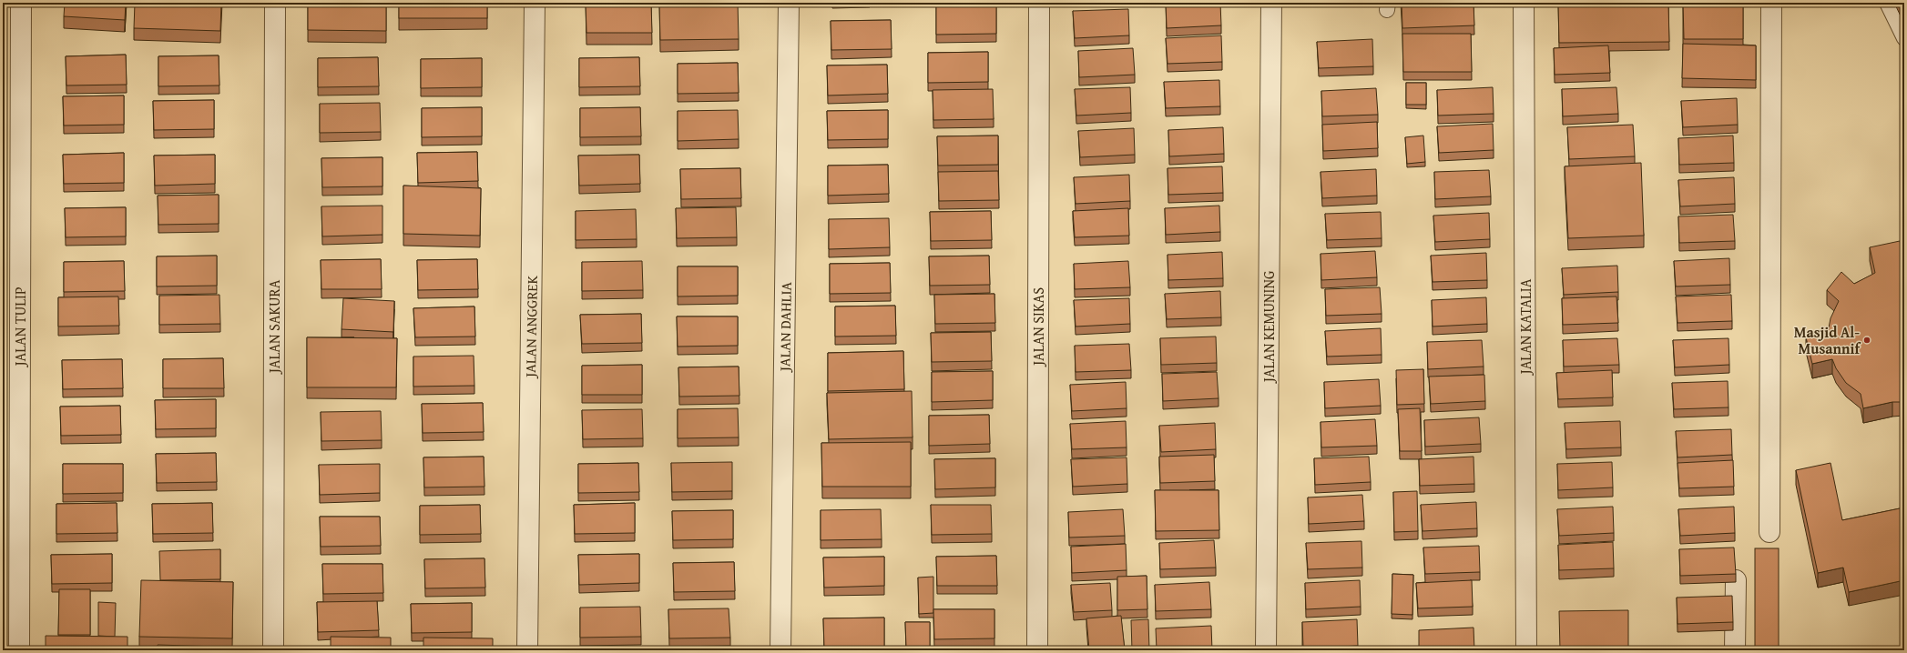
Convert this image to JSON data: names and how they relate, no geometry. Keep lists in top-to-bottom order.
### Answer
{
  "streets": {
    "street": [
      "JALAN TULIP",
      "JALAN SAKURA",
      "JALAN ANGGREK",
      "JALAN DAHLIA",
      "JALAN SIKAS",
      "JALAN KEMUNING",
      "JALAN KATALIA"
    ]
  },
  "places": ["Masjid Al- Musannif"]
}
